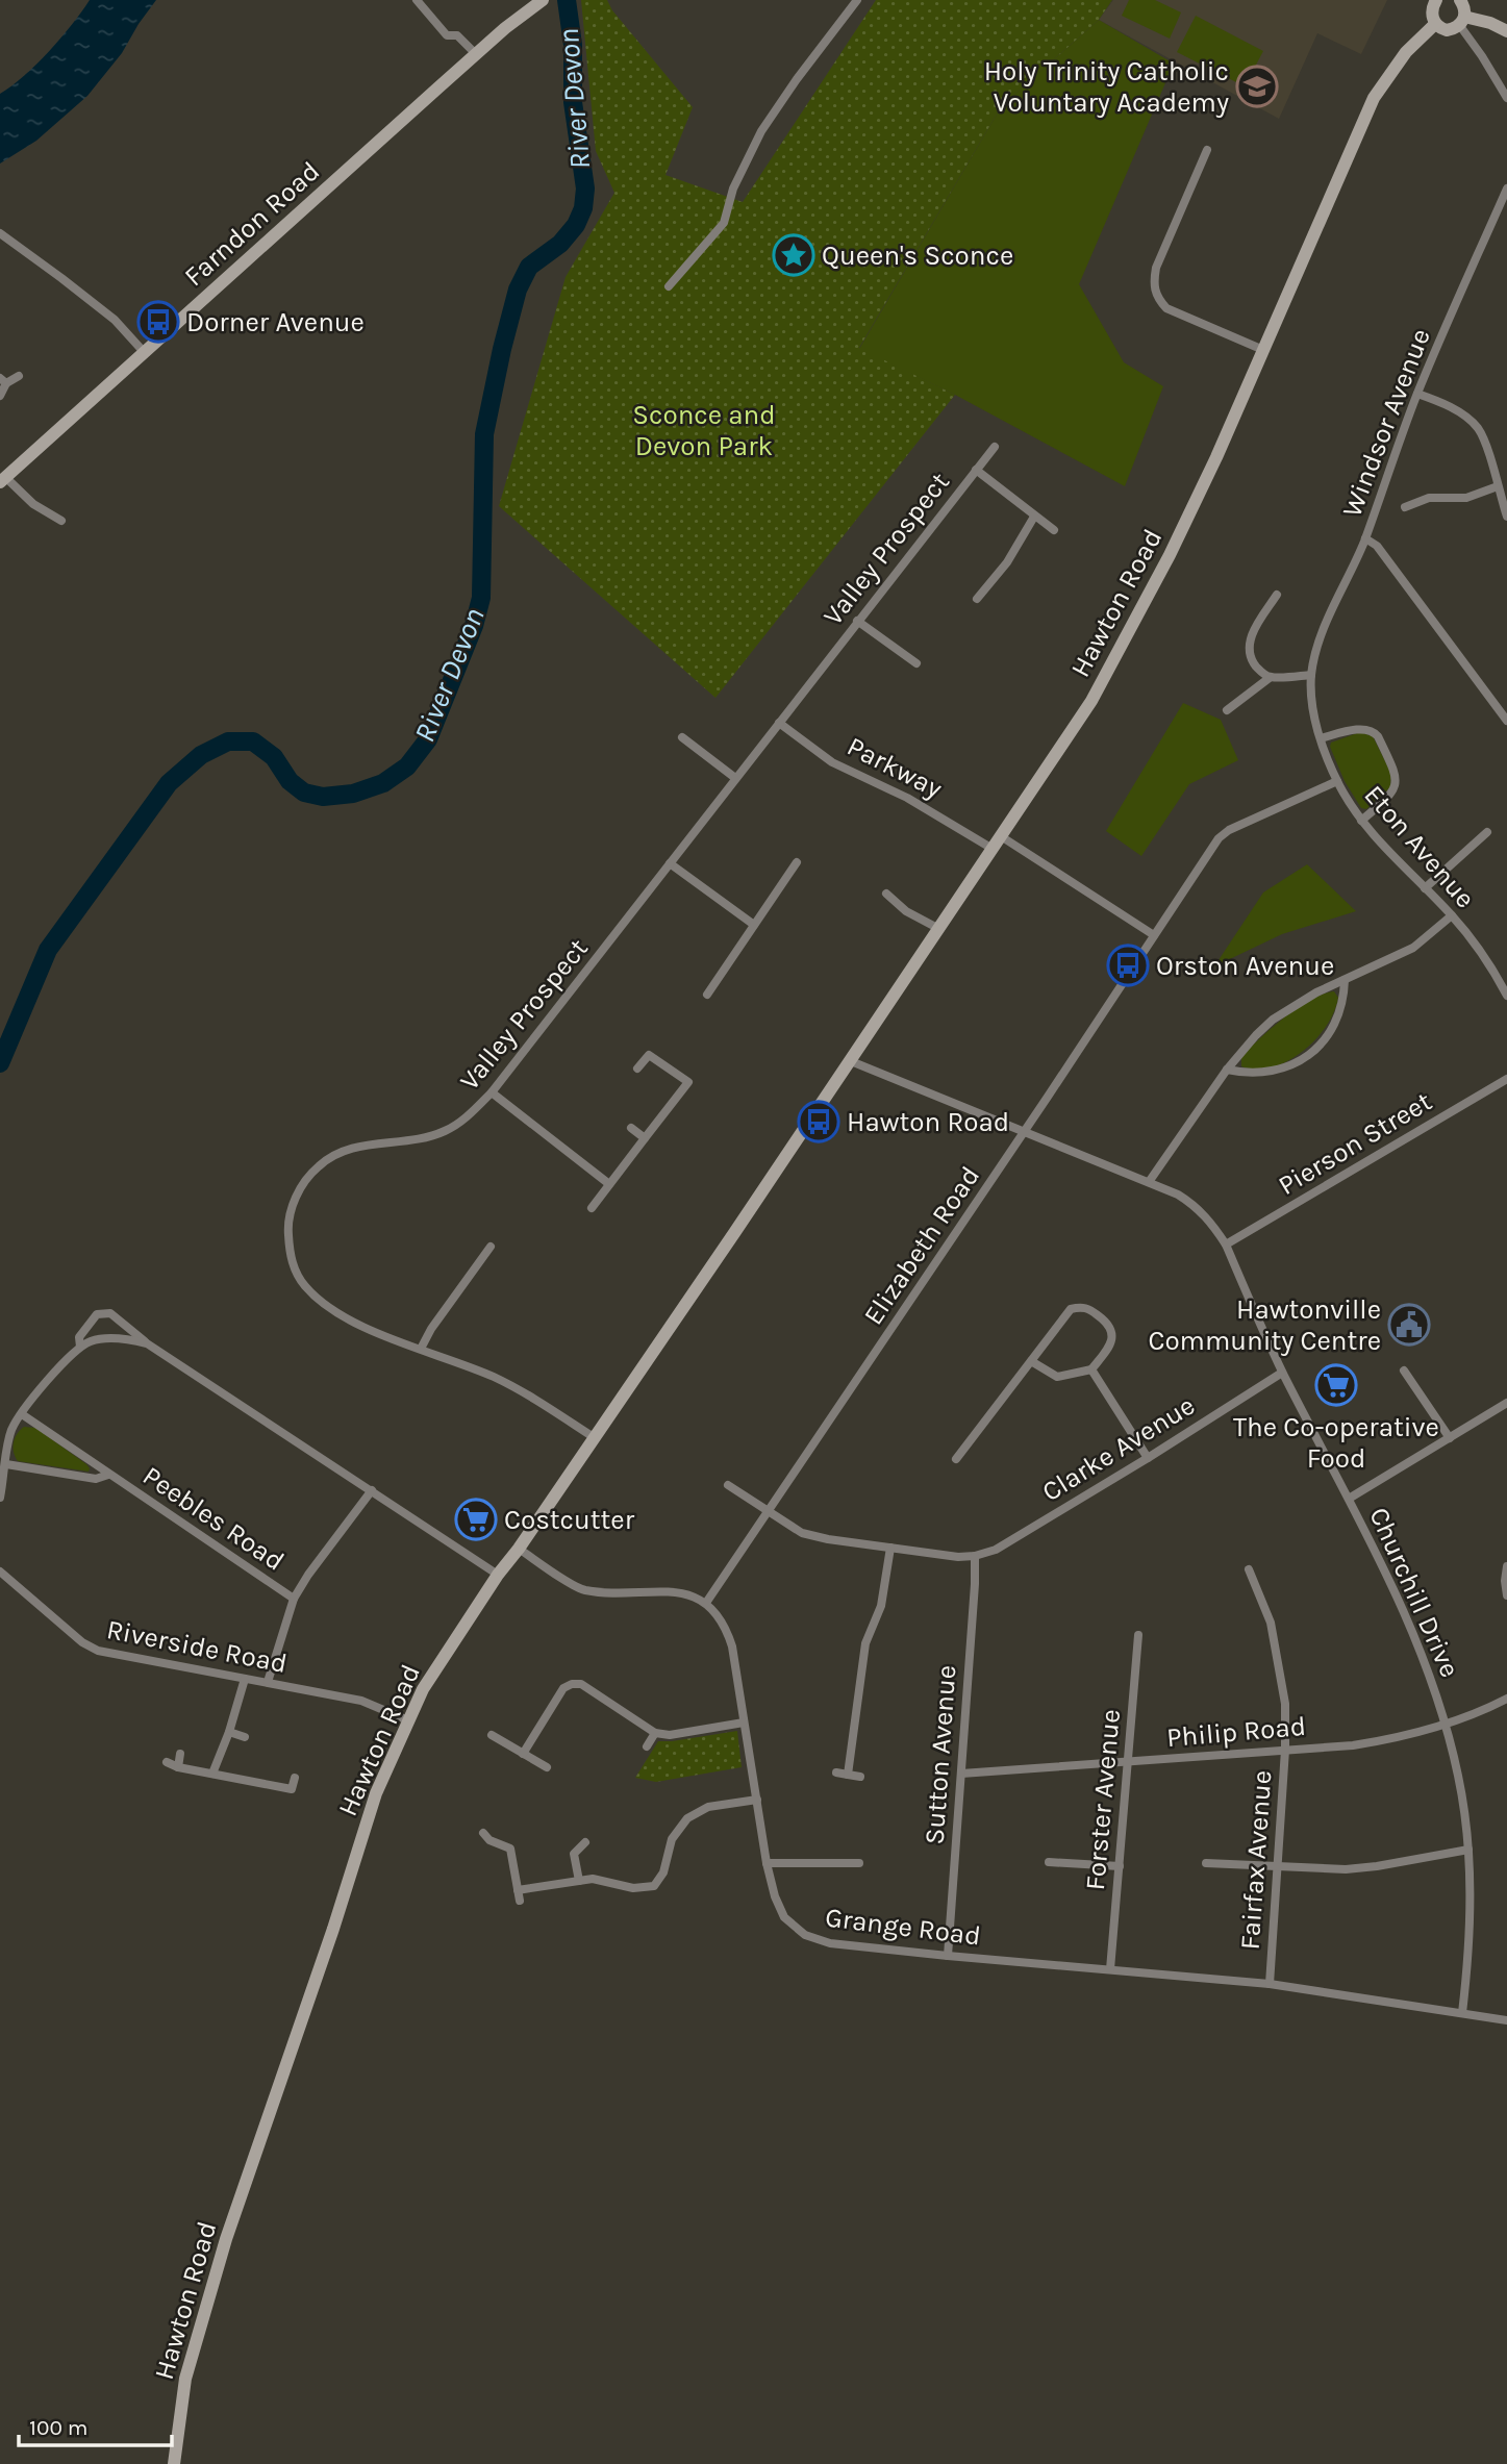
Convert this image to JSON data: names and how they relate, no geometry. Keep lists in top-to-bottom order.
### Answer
{
  "streets": {
    "street": [
      "Farndon Road",
      "Windsor Avenue",
      "Valley Prospect",
      "Hawton Road",
      "Parkway",
      "Eton Avenue",
      "Pierson Street",
      "Elizabeth Road",
      "Clarke Avenue",
      "Peebles Road",
      "Churchill Drive",
      "Riverside Road",
      "Philip Road",
      "Sutton Avenue",
      "Forster Avenue",
      "Fairfax Avenue",
      "Grange Road"
    ]
  },
  "crossings": [
    ["Windsor Avenue", "Eton Avenue"],
    ["Valley Prospect", "Hawton Road"],
    ["Valley Prospect", "Parkway"],
    ["Hawton Road", "Parkway"],
    ["Hawton Road", "Churchill Drive"],
    ["Hawton Road", "Riverside Road"],
    ["Eton Avenue", "Elizabeth Road"],
    ["Pierson Street", "Churchill Drive"],
    ["Elizabeth Road", "Churchill Drive"],
    ["Elizabeth Road", "Grange Road"],
    ["Clarke Avenue", "Churchill Drive"],
    ["Clarke Avenue", "Sutton Avenue"],
    ["Churchill Drive", "Philip Road"],
    ["Churchill Drive", "Grange Road"],
    ["Philip Road", "Sutton Avenue"],
    ["Philip Road", "Forster Avenue"],
    ["Philip Road", "Fairfax Avenue"],
    ["Sutton Avenue", "Grange Road"],
    ["Forster Avenue", "Grange Road"],
    ["Fairfax Avenue", "Grange Road"]
  ],
  "water": ["River Devon"],
  "parks": ["Sconce and Devon Park"],
  "places": {
    "school or university": ["Holy Trinity Catholic Voluntary Academy"],
    "place": ["Queen's Sconce"],
    "bus stop": ["Dorner Avenue", "Orston Avenue", "Hawton Road"],
    "public building": ["Hawtonville Community Centre"],
    "supermarket": ["The Co-operative Food", "Costcutter"]
  },
  "scale_bar": "100 m"
}
